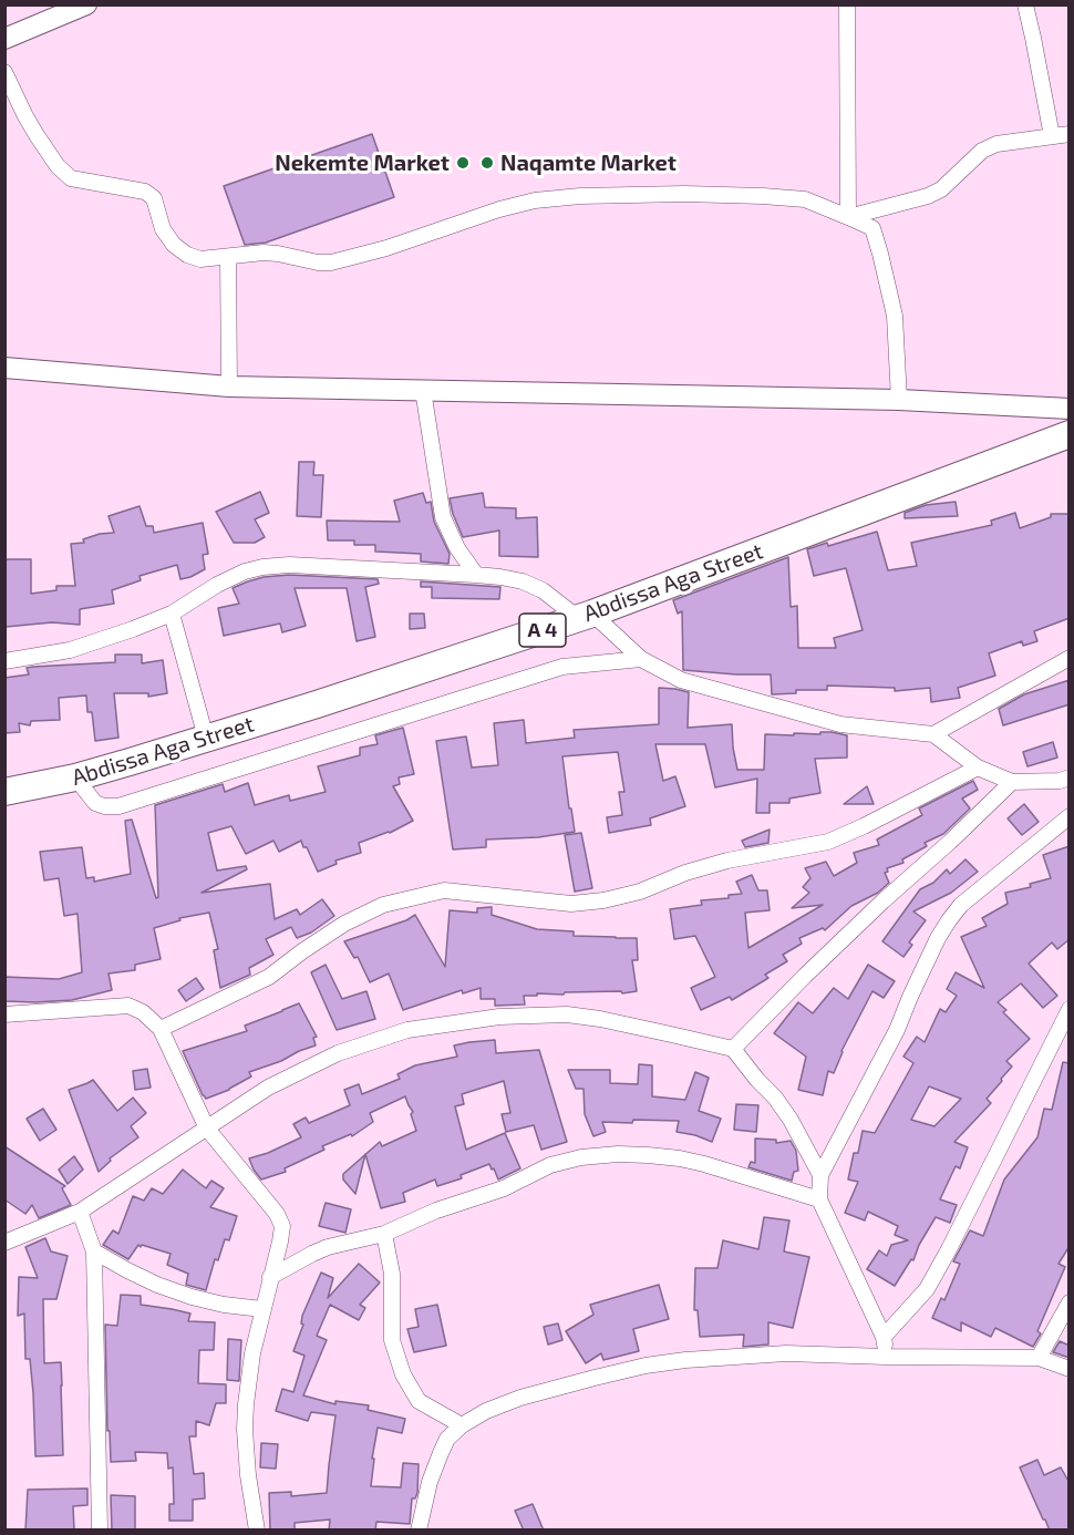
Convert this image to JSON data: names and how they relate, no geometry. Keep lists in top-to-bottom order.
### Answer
{
  "streets": {
    "highway": ["Abdissa Aga Street", "A 4"]
  },
  "places": ["Nekemte Market", "Naqamte Market"]
}
